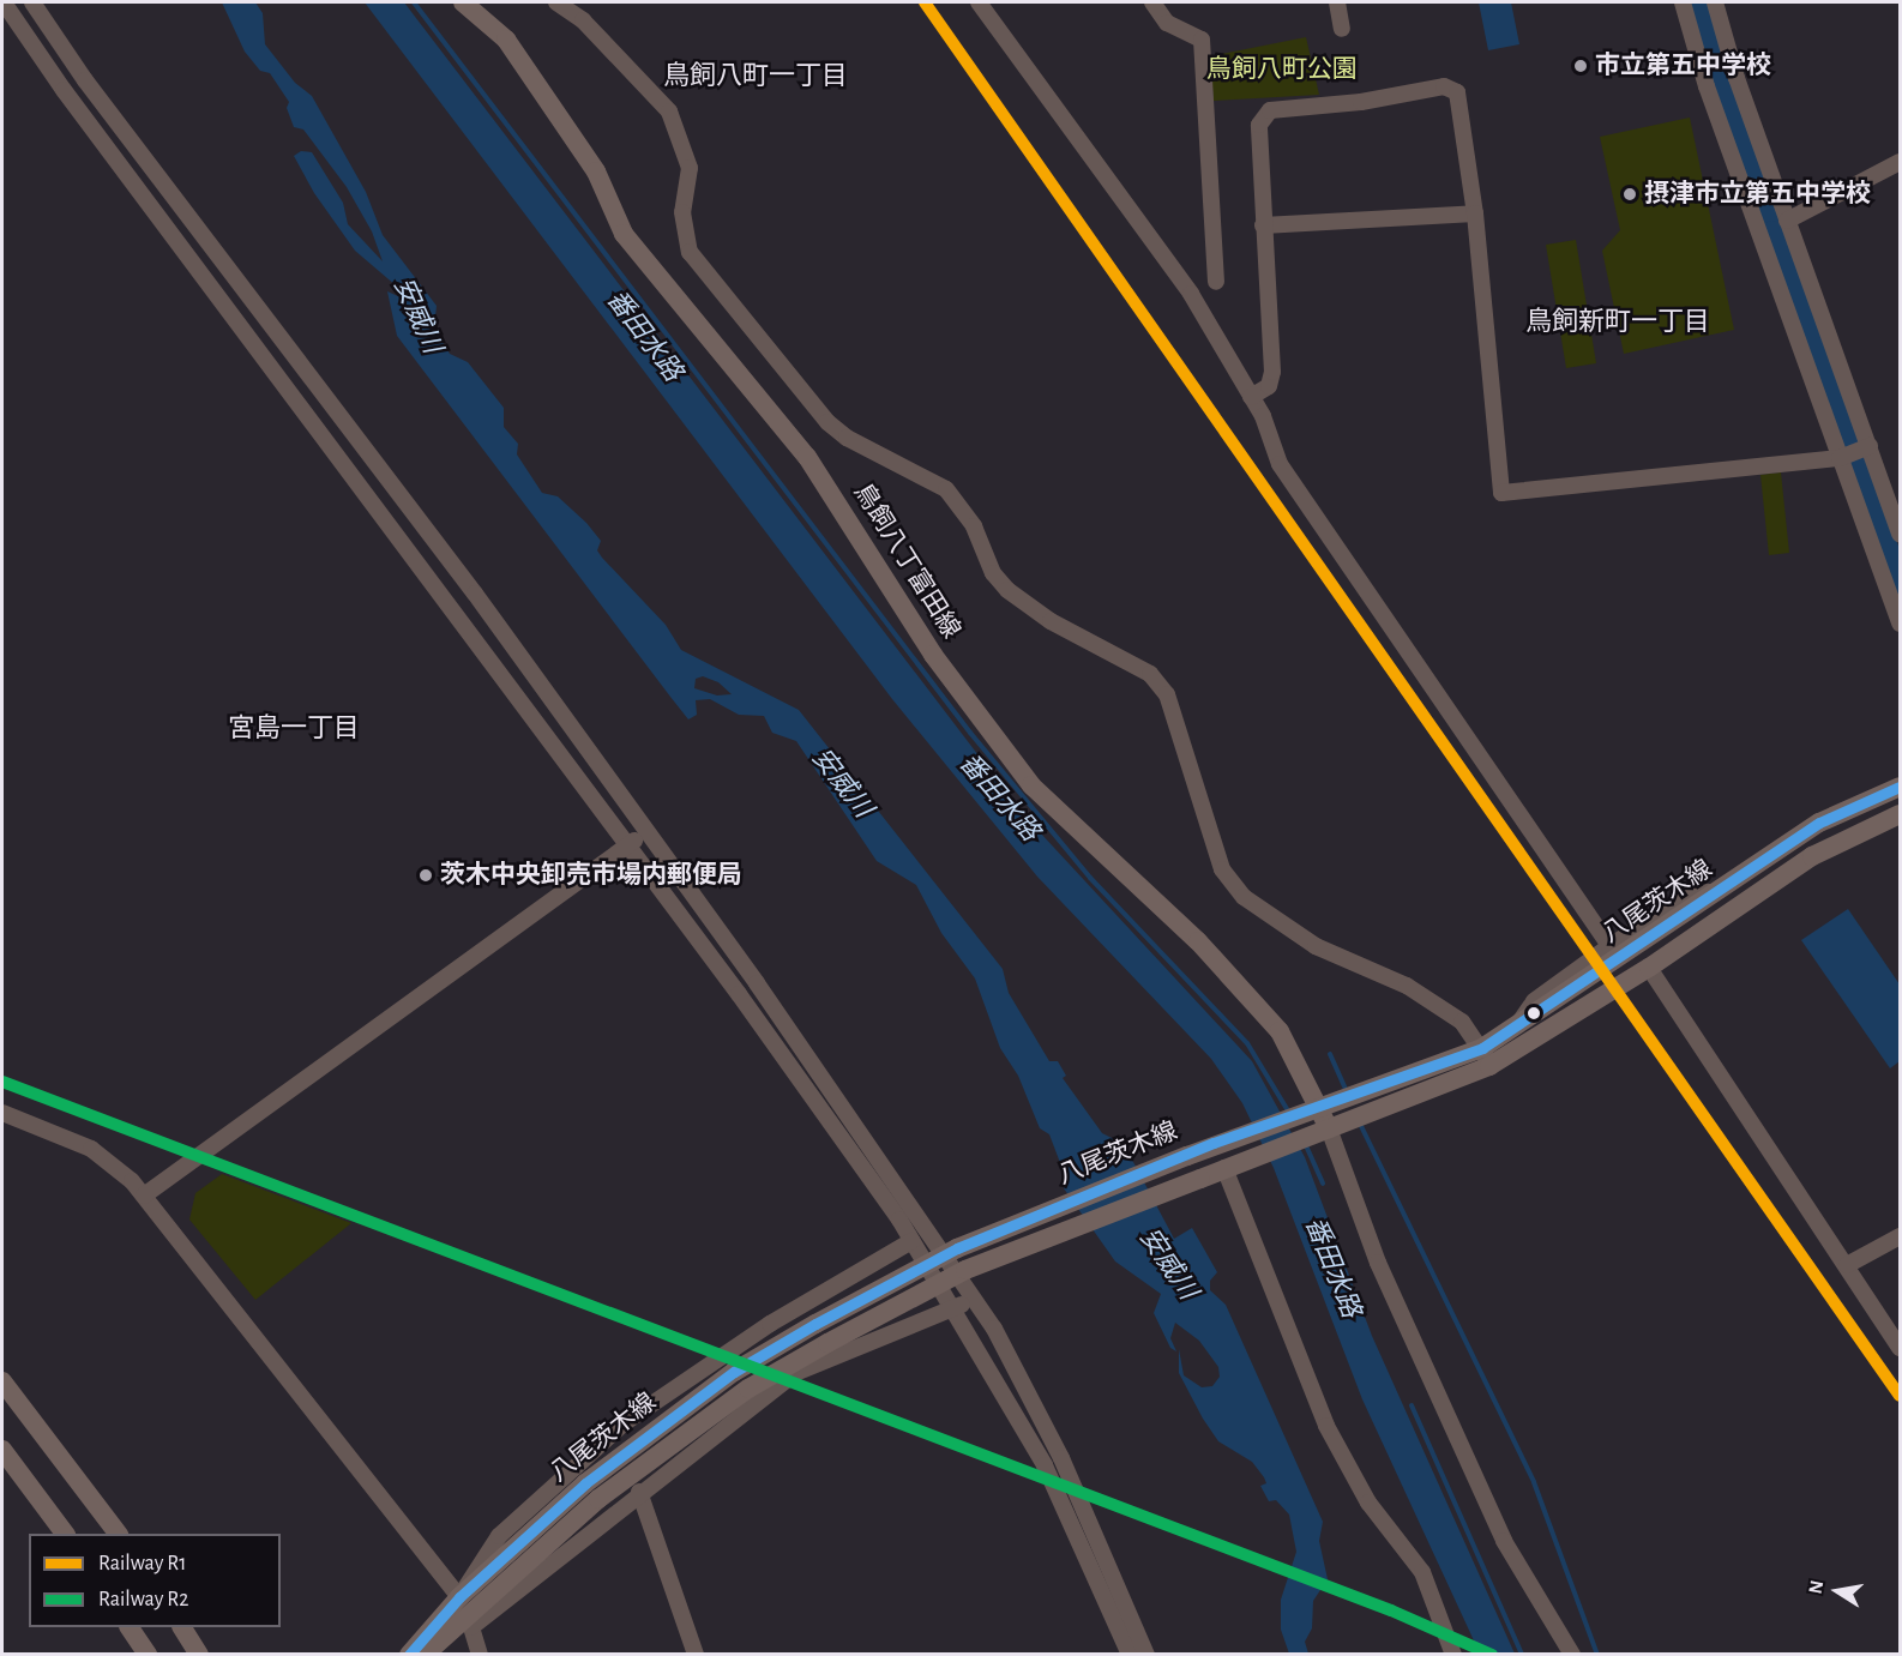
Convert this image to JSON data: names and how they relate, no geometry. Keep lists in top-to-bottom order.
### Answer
{
  "streets": {
    "main road": ["鳥飼八丁富田線", "八尾茨木線"]
  },
  "crossings": [
    ["鳥飼八丁富田線", "八尾茨木線"]
  ],
  "districts": ["鳥飼八町一丁目", "鳥飼新町一丁目", "宮島一丁目"],
  "water": ["安威川", "番田水路"],
  "parks": ["鳥飼八町公園"],
  "places": ["市立第五中学校", "摂津市立第五中学校", "茨木中央卸売市場内郵便局"],
  "lines": ["rail line R1", "rail line R2"],
  "legend": ["Railway R1", "Railway R2"],
  "north": "left"
}
